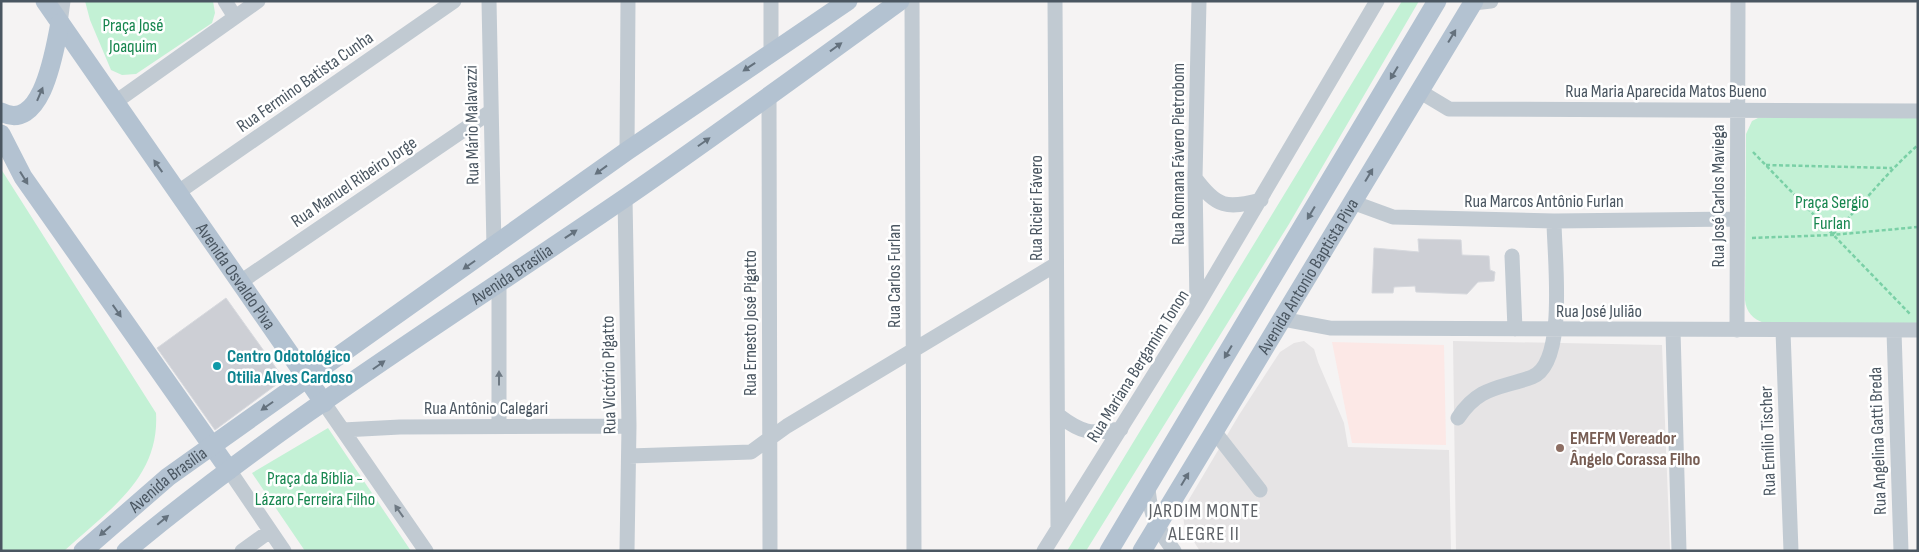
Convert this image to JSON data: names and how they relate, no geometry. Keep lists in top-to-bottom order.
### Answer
{
  "streets": {
    "main road": ["Avenida Brasília", "Avenida Osvaldo Piva", "Avenida Antonio Baptista Piva"],
    "street": [
      "Rua Fermino Batista Cunha",
      "Rua Maria Aparecida Matos Bueno",
      "Rua Mário Malavazzi",
      "Rua Romana Fávero Pietrobom",
      "Rua Manuel Ribeiro Jorge",
      "Rua José Carlos Maviega",
      "Rua Marcos Antônio Furlan",
      "Rua Ricieri Fávero",
      "Rua Carlos Furlan",
      "Rua José Julião",
      "Rua Ernesto José Pigatto",
      "Rua Mariana Bergamim Tonon",
      "Rua Victório Pigatto",
      "Rua Antônio Calegari",
      "Rua Emílio Tischer",
      "Rua Angelina Gatti Breda"
    ]
  },
  "crossings": [
    ["Rua Fermino Batista Cunha", "Avenida Osvaldo Piva"],
    ["Rua Maria Aparecida Matos Bueno", "Rua José Carlos Maviega"],
    ["Rua Maria Aparecida Matos Bueno", "Avenida Antonio Baptista Piva"],
    ["Rua Mário Malavazzi", "Rua Manuel Ribeiro Jorge"],
    ["Rua Mário Malavazzi", "Avenida Brasília"],
    ["Rua Romana Fávero Pietrobom", "Rua Mariana Bergamim Tonon"],
    ["Rua Manuel Ribeiro Jorge", "Avenida Osvaldo Piva"],
    ["Rua José Carlos Maviega", "Rua Marcos Antônio Furlan"],
    ["Rua José Carlos Maviega", "Rua José Julião"],
    ["Rua Marcos Antônio Furlan", "Avenida Antonio Baptista Piva"],
    ["Rua Ricieri Fávero", "Rua Mariana Bergamim Tonon"],
    ["Avenida Brasília", "Avenida Osvaldo Piva"],
    ["Avenida Brasília", "Rua Ernesto José Pigatto"],
    ["Avenida Brasília", "Rua Victório Pigatto"],
    ["Avenida Osvaldo Piva", "Rua Antônio Calegari"],
    ["Avenida Antonio Baptista Piva", "Rua José Julião"],
    ["Rua José Julião", "Rua Emílio Tischer"],
    ["Rua José Julião", "Rua Angelina Gatti Breda"],
    ["Rua Victório Pigatto", "Rua Antônio Calegari"]
  ],
  "districts": ["JARDIM MONTE ALEGRE II"],
  "parks": ["Praça José Joaquim", "Praça Sergio Furlan", "Praça da Bíblia - Lázaro Ferreira Filho"],
  "places": ["Centro Odotológico Otilia Alves Cardoso", "EMEFM Vereador Ângelo Corassa Filho"]
}
